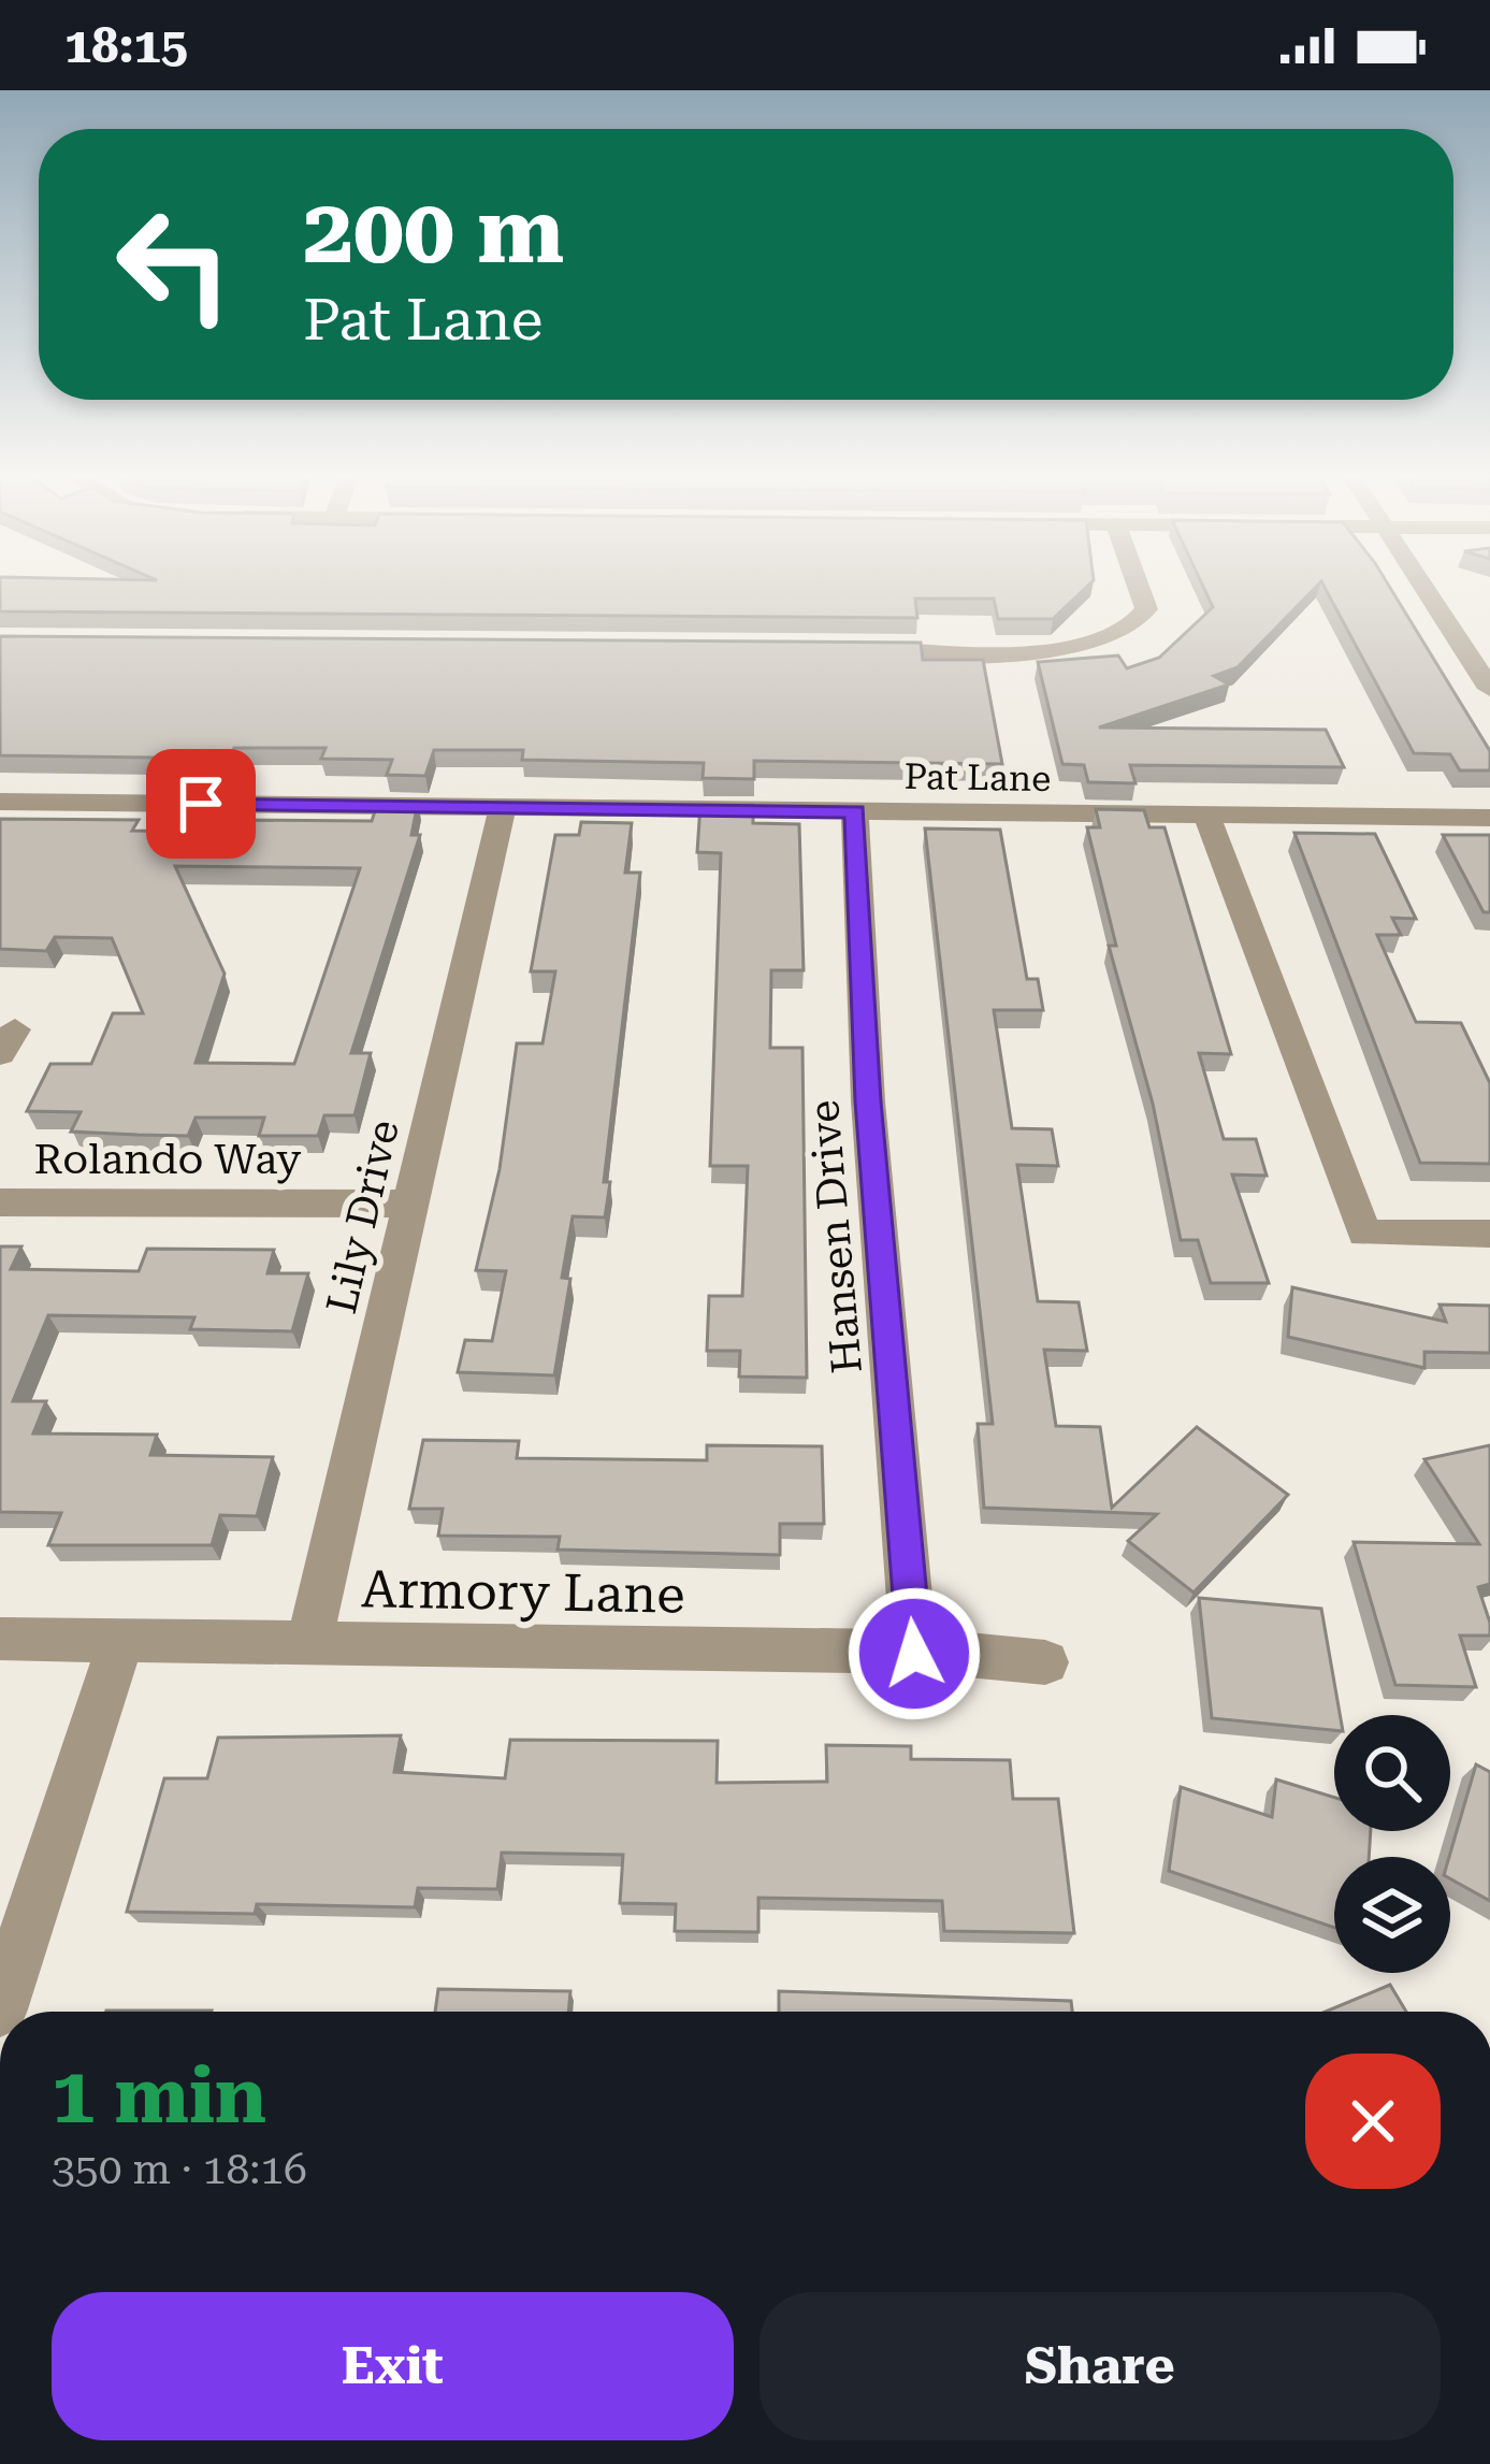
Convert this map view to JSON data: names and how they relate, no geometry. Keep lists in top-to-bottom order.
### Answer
{
  "streets": {
    "street": [
      "Pat Lane",
      "Rolando Way",
      "Lily Drive",
      "Hansen Drive",
      "Armory Lane"
    ]
  },
  "crossings": [
    ["Pat Lane", "Lily Drive"],
    ["Pat Lane", "Hansen Drive"],
    ["Rolando Way", "Lily Drive"],
    ["Lily Drive", "Armory Lane"],
    ["Hansen Drive", "Armory Lane"]
  ],
  "page": {
    "status": "18:15",
    "turn": ["200 m", "Pat Lane"],
    "heading": ["1 min", "350 m · 18:16"],
    "buttons": ["Exit", "Share"]
  }
}
